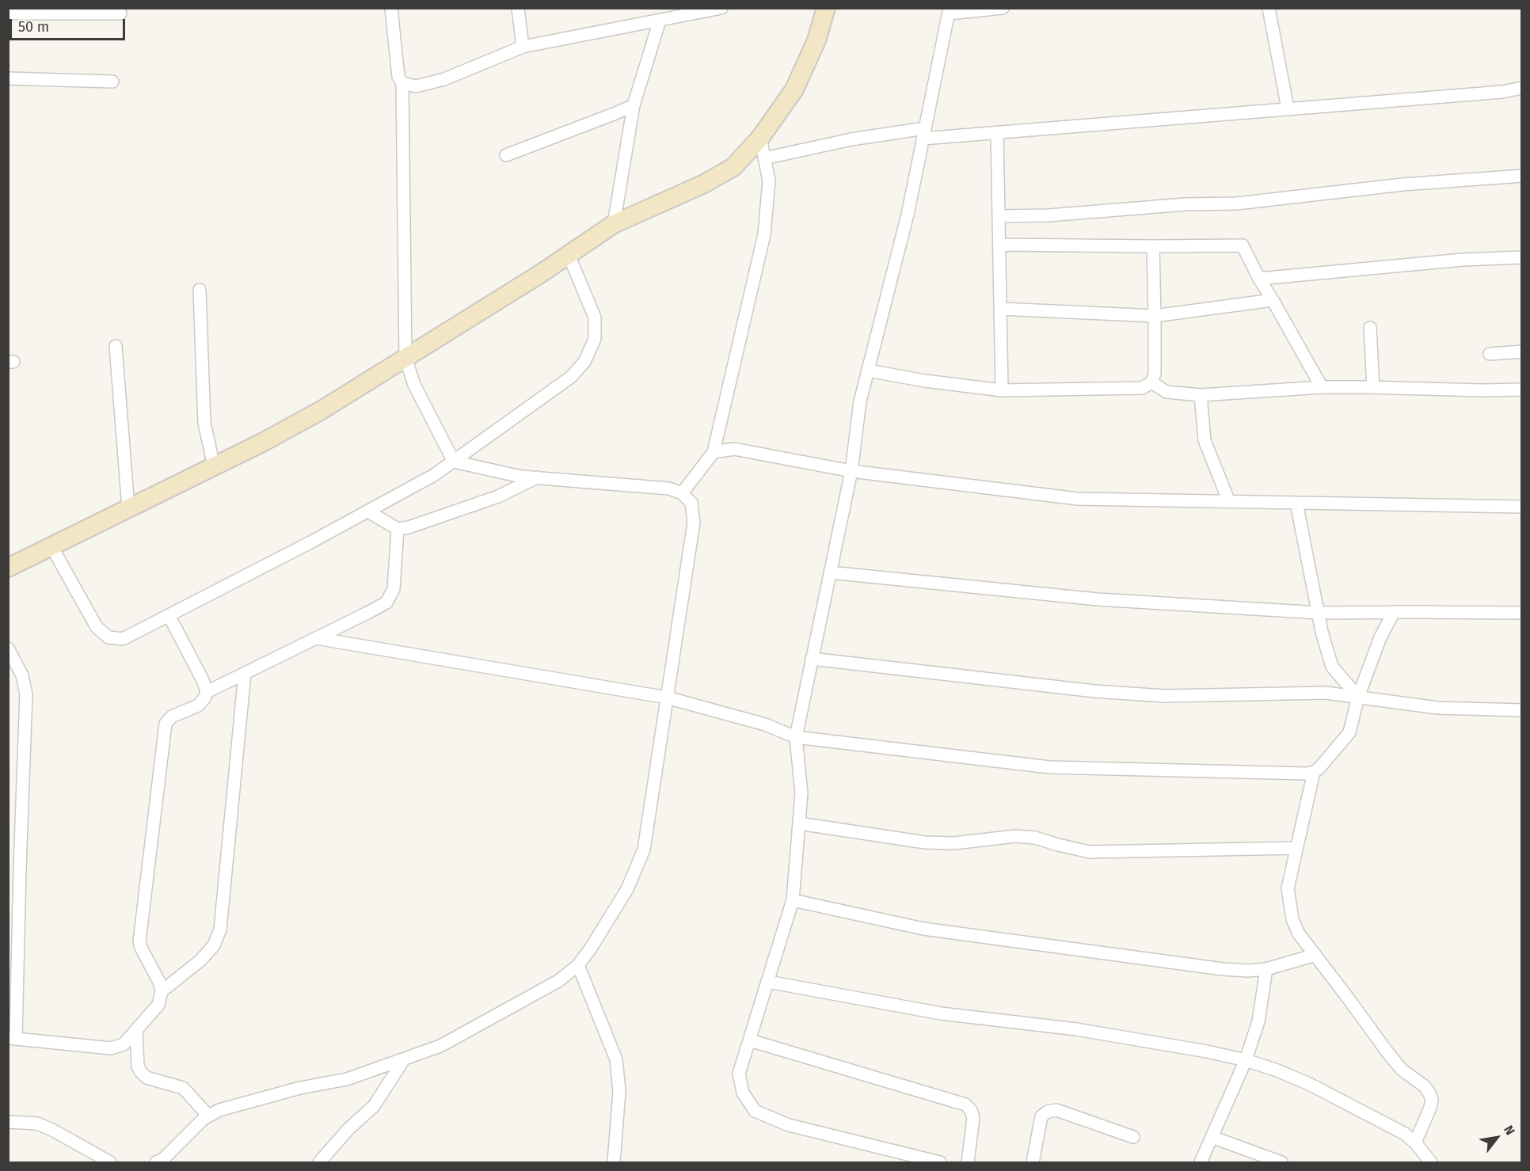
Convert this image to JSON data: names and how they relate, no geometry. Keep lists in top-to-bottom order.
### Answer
{
  "scale_bar": "50 m",
  "north": "top right"
}
